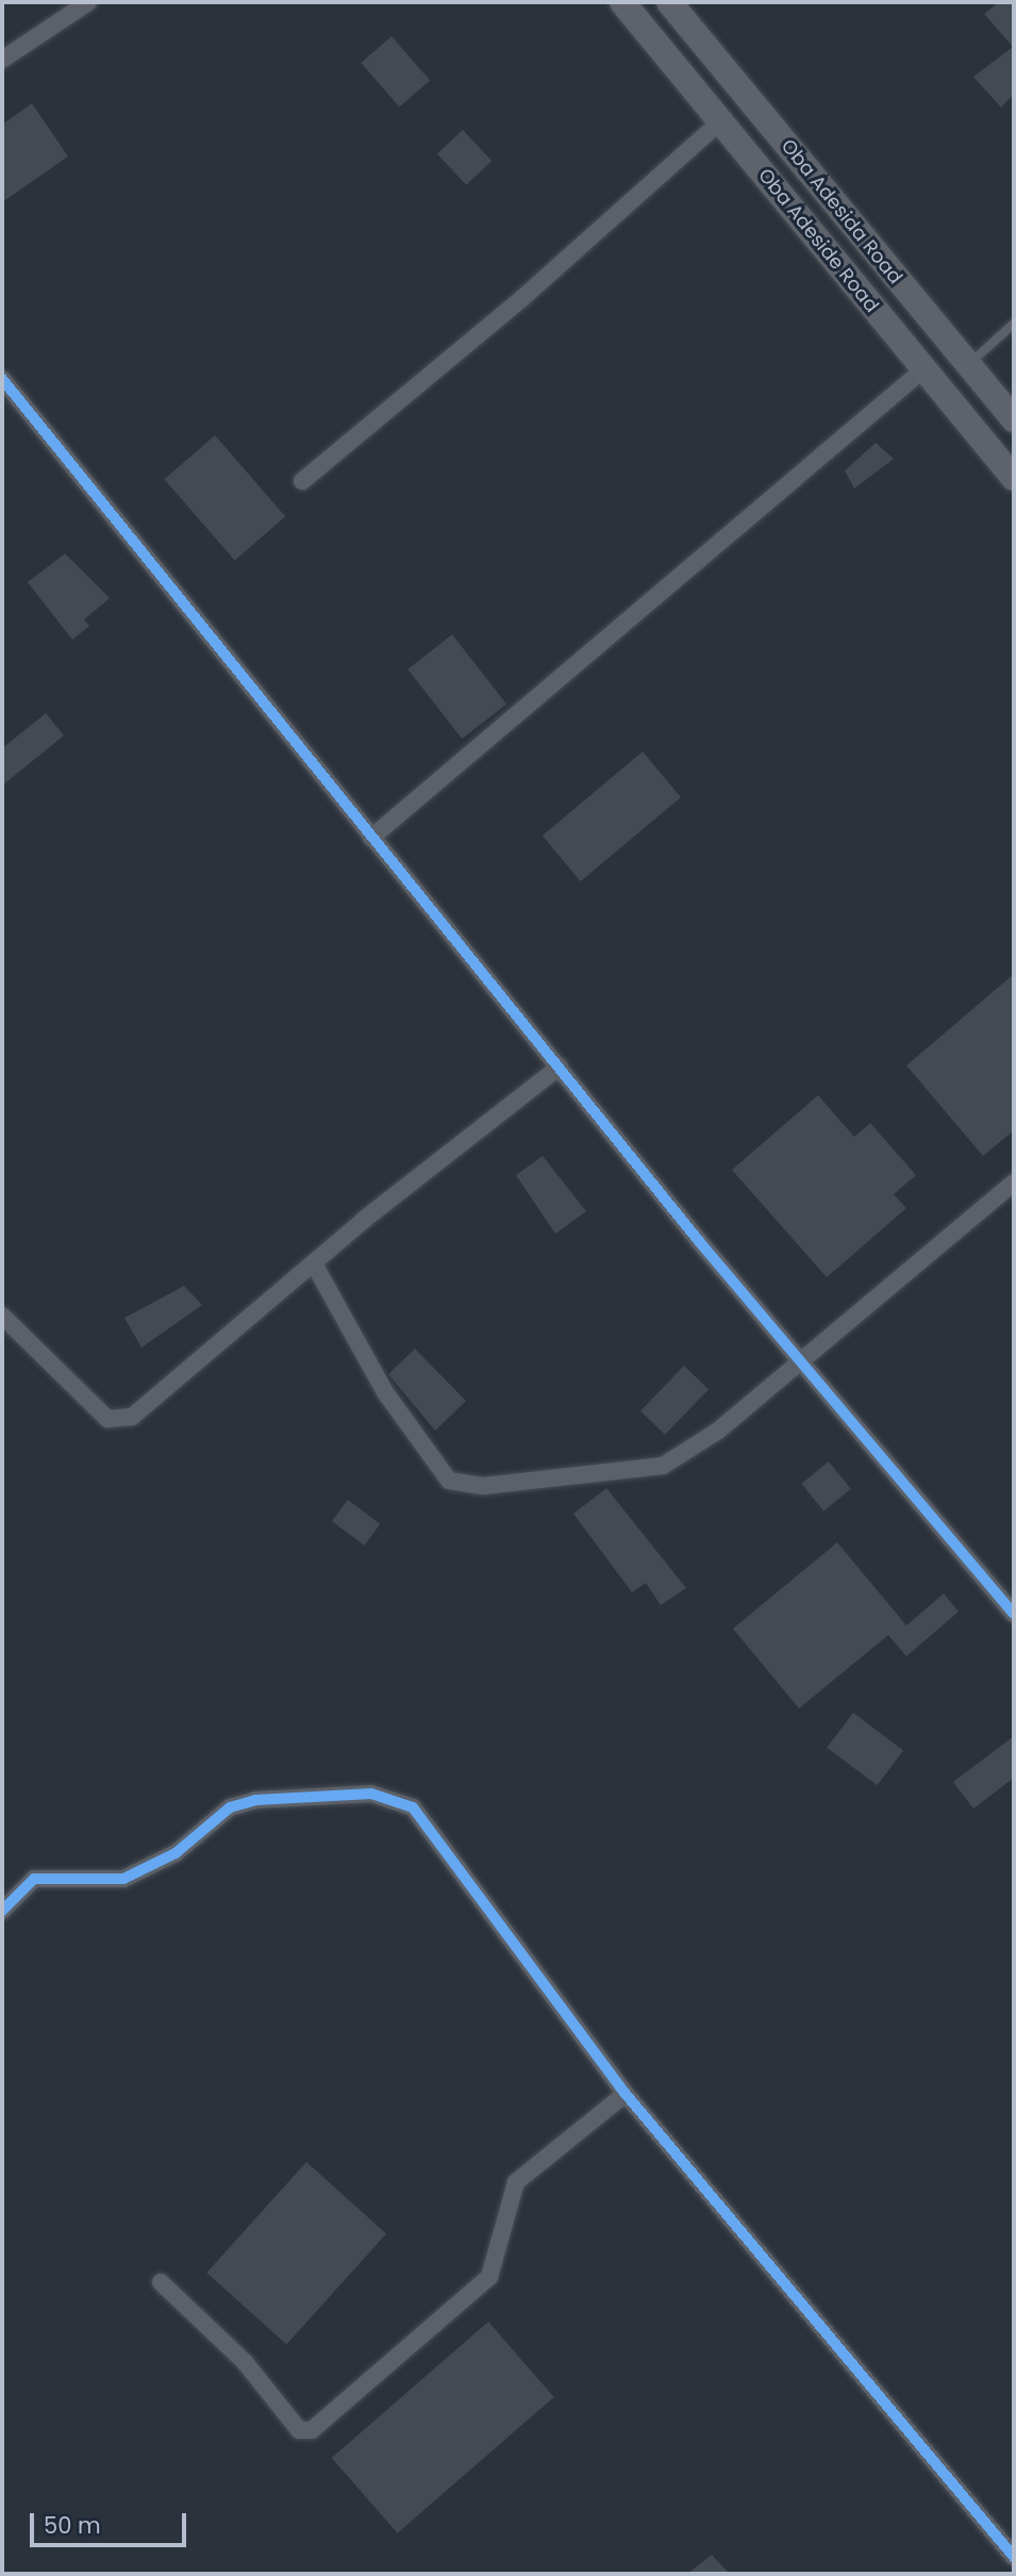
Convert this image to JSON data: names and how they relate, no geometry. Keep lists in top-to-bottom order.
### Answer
{
  "streets": {
    "main road": ["Oba Adesida Road", "Oba Adeside Road"]
  },
  "scale_bar": "50 m"
}
